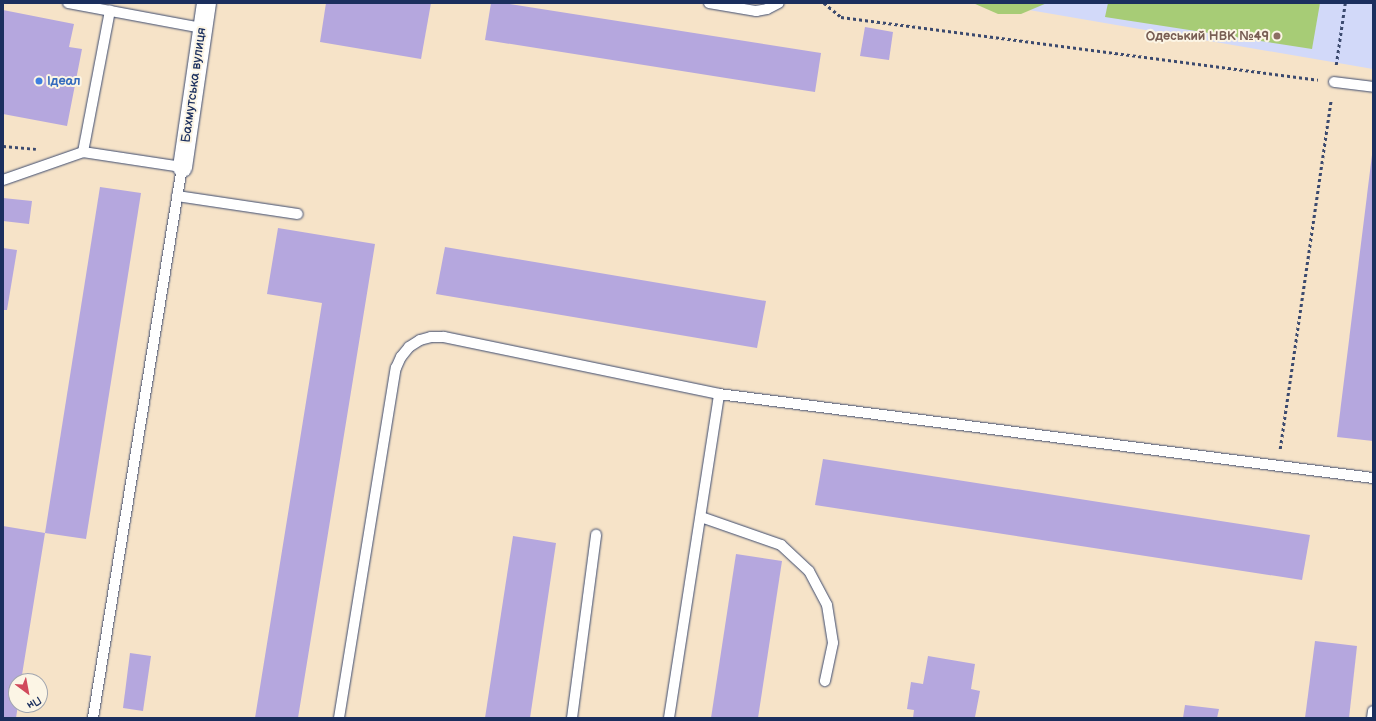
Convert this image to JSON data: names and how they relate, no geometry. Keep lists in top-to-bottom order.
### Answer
{
  "streets": {
    "street": ["Бахмутська вулиця"]
  },
  "places": ["Одеський НВК №49", "Ідеал"],
  "north": "bottom right"
}
